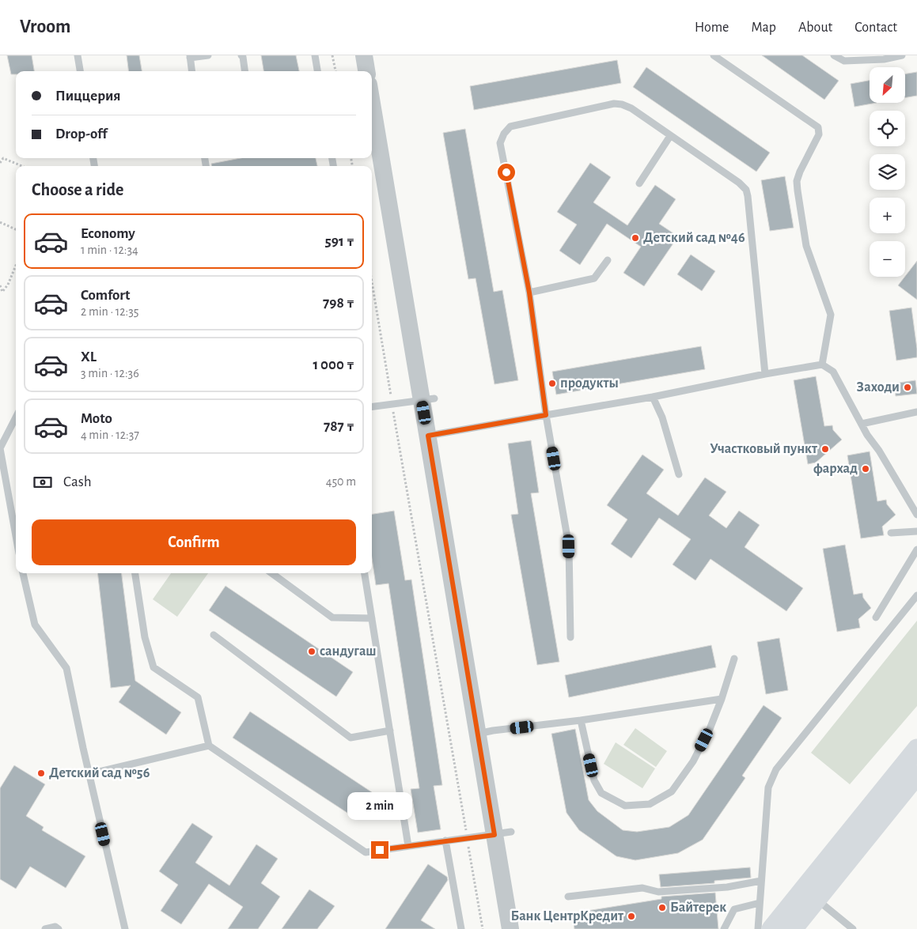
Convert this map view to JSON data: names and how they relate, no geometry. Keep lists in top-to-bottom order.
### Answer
{
  "places": [
    "Детский сад №46",
    "продукты",
    "Заходи",
    "Участковый пункт",
    "фархад",
    "сандугаш",
    "Детский сад №56",
    "Байтерек",
    "Банк ЦентрКредит"
  ],
  "north": "bottom left",
  "page": {
    "header": "Vroom",
    "nav": [
      "Home",
      "Map",
      "About",
      "Contact"
    ],
    "map_buttons": ["+", "−"],
    "banner": ["Пиццерия", "Drop-off"],
    "heading": "Choose a ride",
    "list": [
      {
        "name": "Economy",
        "note": "1 min · 12:34",
        "value": "591 ₸"
      },
      {
        "name": "Comfort",
        "note": "2 min · 12:35",
        "value": "798 ₸"
      },
      {
        "name": "XL",
        "note": "3 min · 12:36",
        "value": "1 000 ₸"
      },
      {
        "name": "Moto",
        "note": "4 min · 12:37",
        "value": "787 ₸"
      }
    ],
    "pay": ["Cash", "450 m"],
    "buttons": "Confirm",
    "bubble": "2 min"
  }
}
